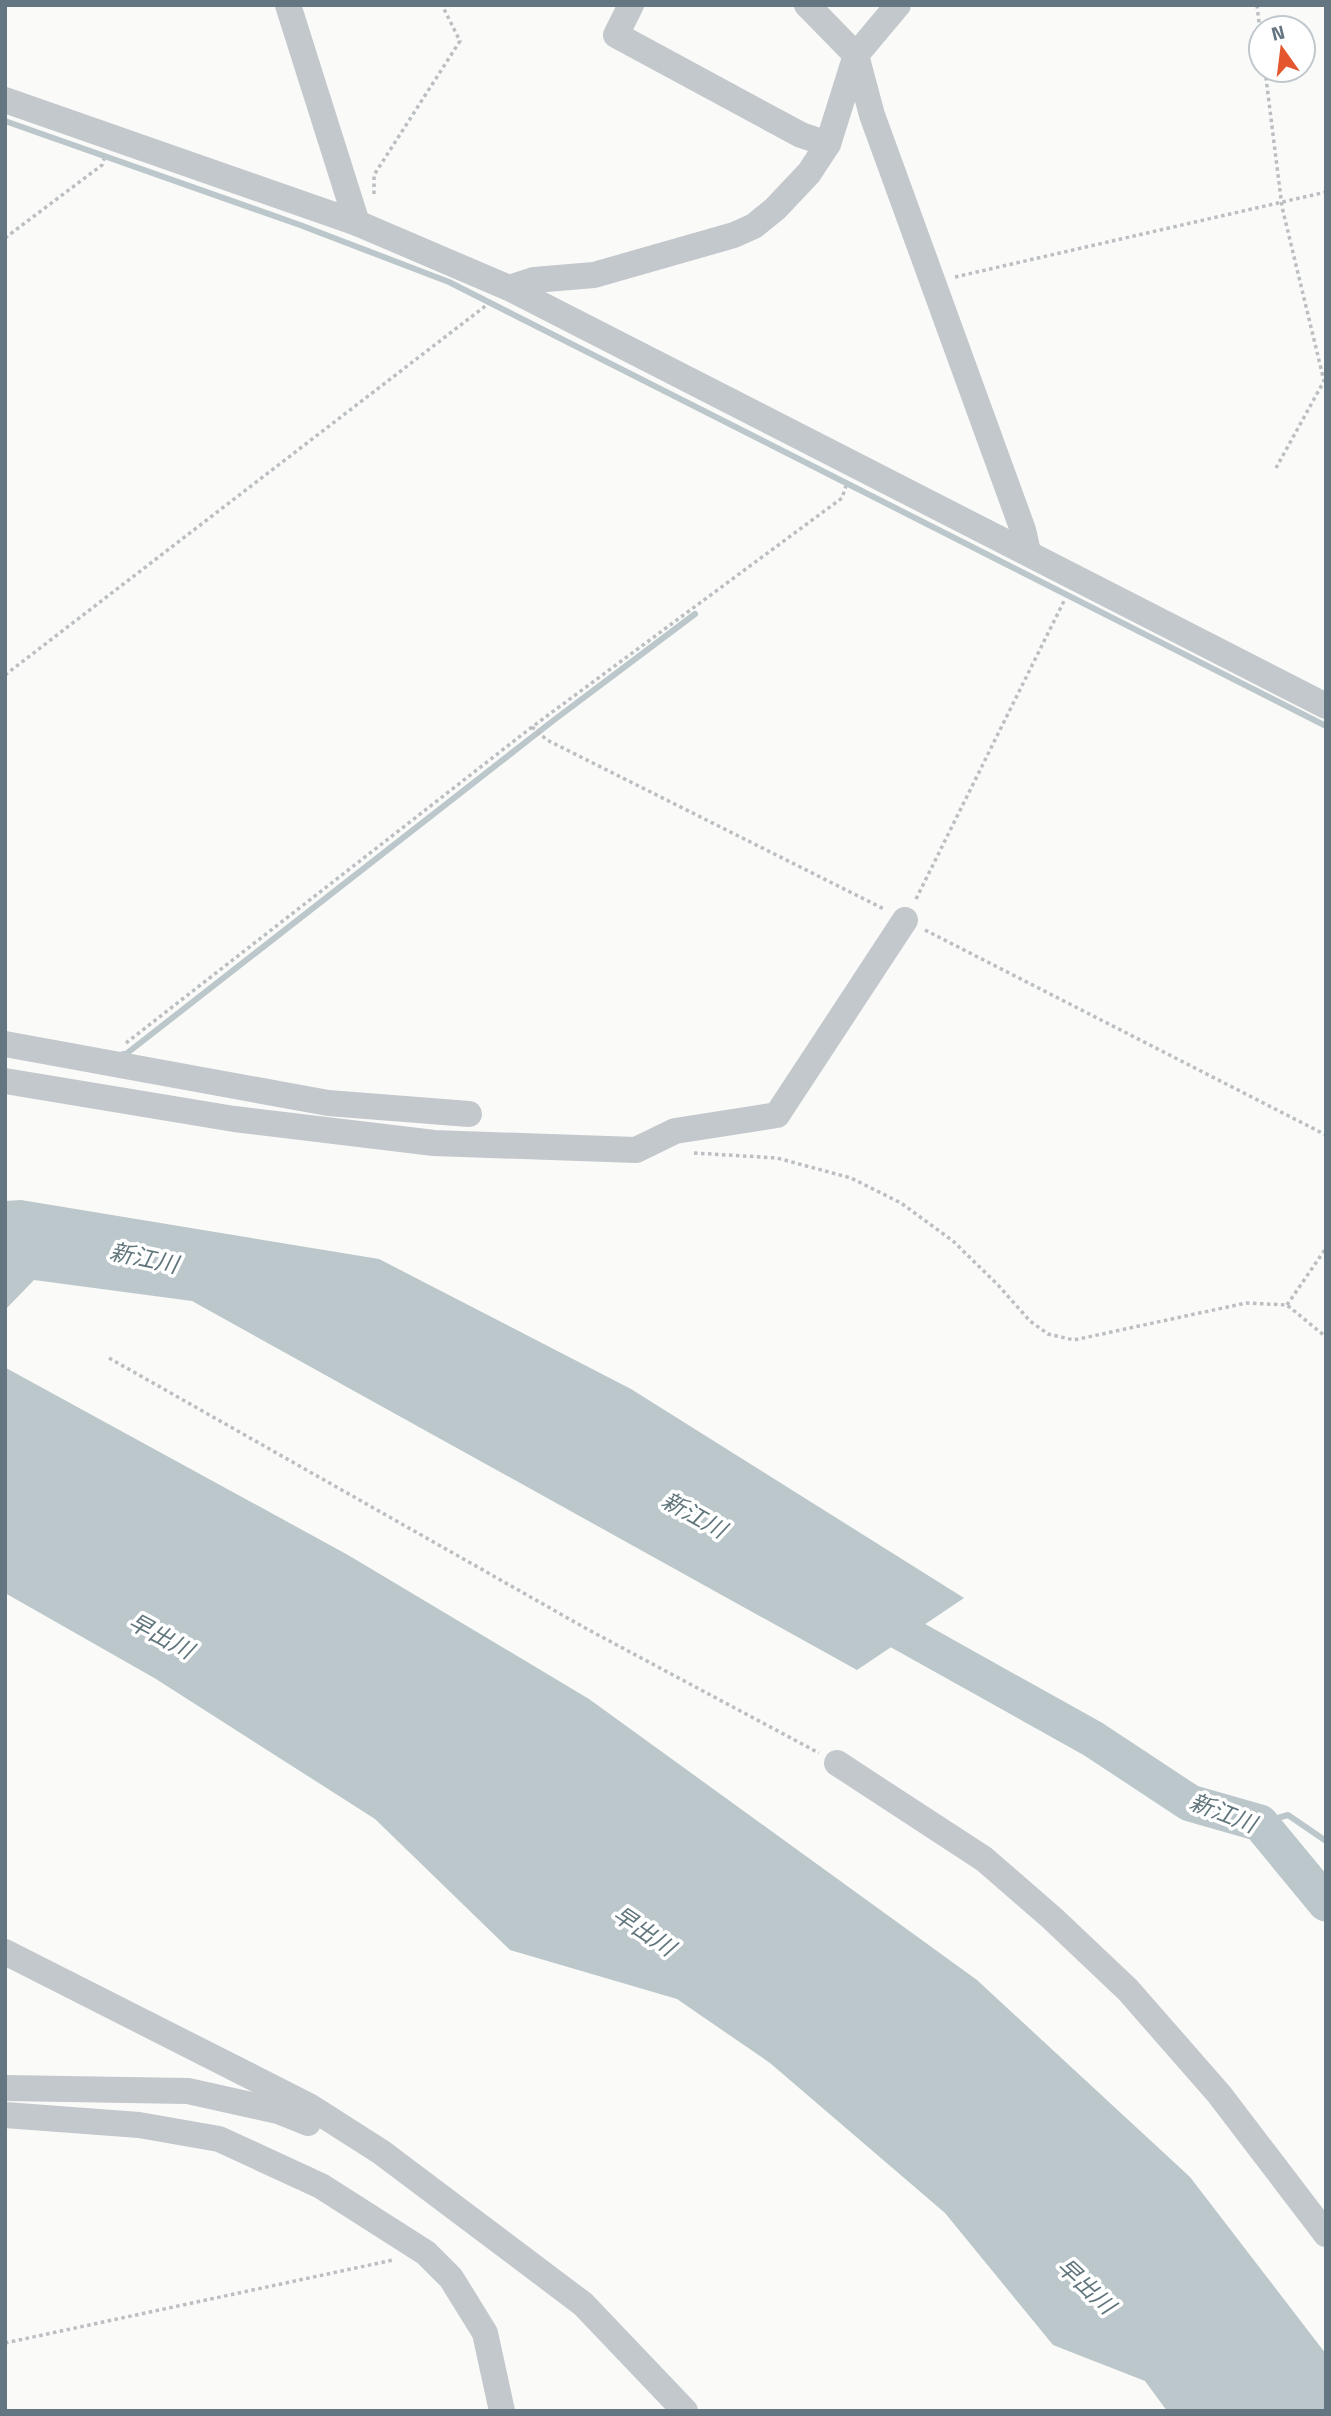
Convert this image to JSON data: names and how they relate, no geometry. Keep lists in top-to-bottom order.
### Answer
{
  "water": ["新江川", "早出川"],
  "north": "top"
}
